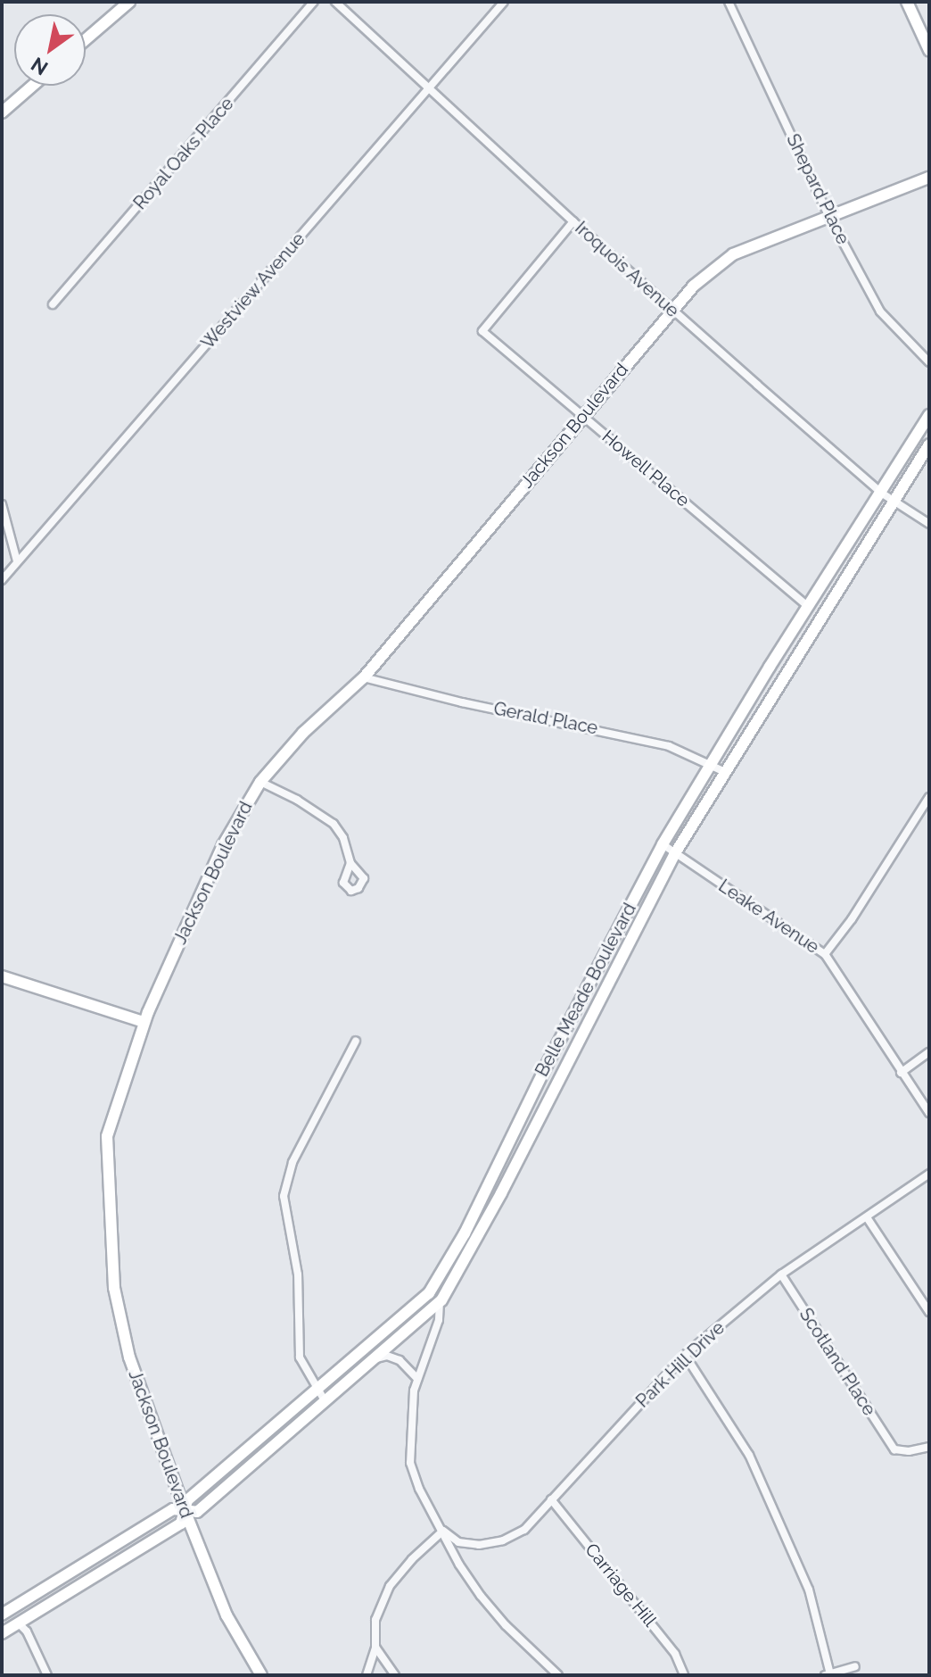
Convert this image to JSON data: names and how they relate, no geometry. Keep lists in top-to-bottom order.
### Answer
{
  "streets": {
    "main road": ["Jackson Boulevard", "Belle Meade Boulevard"],
    "street": [
      "Royal Oaks Place",
      "Shepard Place",
      "Iroquois Avenue",
      "Westview Avenue",
      "Howell Place",
      "Gerald Place",
      "Leake Avenue",
      "Scotland Place",
      "Park Hill Drive",
      "Carriage Hill"
    ]
  },
  "crossings": [
    ["Shepard Place", "Jackson Boulevard"],
    ["Iroquois Avenue", "Westview Avenue"],
    ["Iroquois Avenue", "Jackson Boulevard"],
    ["Iroquois Avenue", "Howell Place"],
    ["Iroquois Avenue", "Belle Meade Boulevard"],
    ["Jackson Boulevard", "Howell Place"],
    ["Jackson Boulevard", "Gerald Place"],
    ["Jackson Boulevard", "Belle Meade Boulevard"],
    ["Howell Place", "Belle Meade Boulevard"],
    ["Gerald Place", "Belle Meade Boulevard"],
    ["Leake Avenue", "Belle Meade Boulevard"],
    ["Scotland Place", "Park Hill Drive"],
    ["Park Hill Drive", "Carriage Hill"]
  ],
  "north": "bottom left"
}
